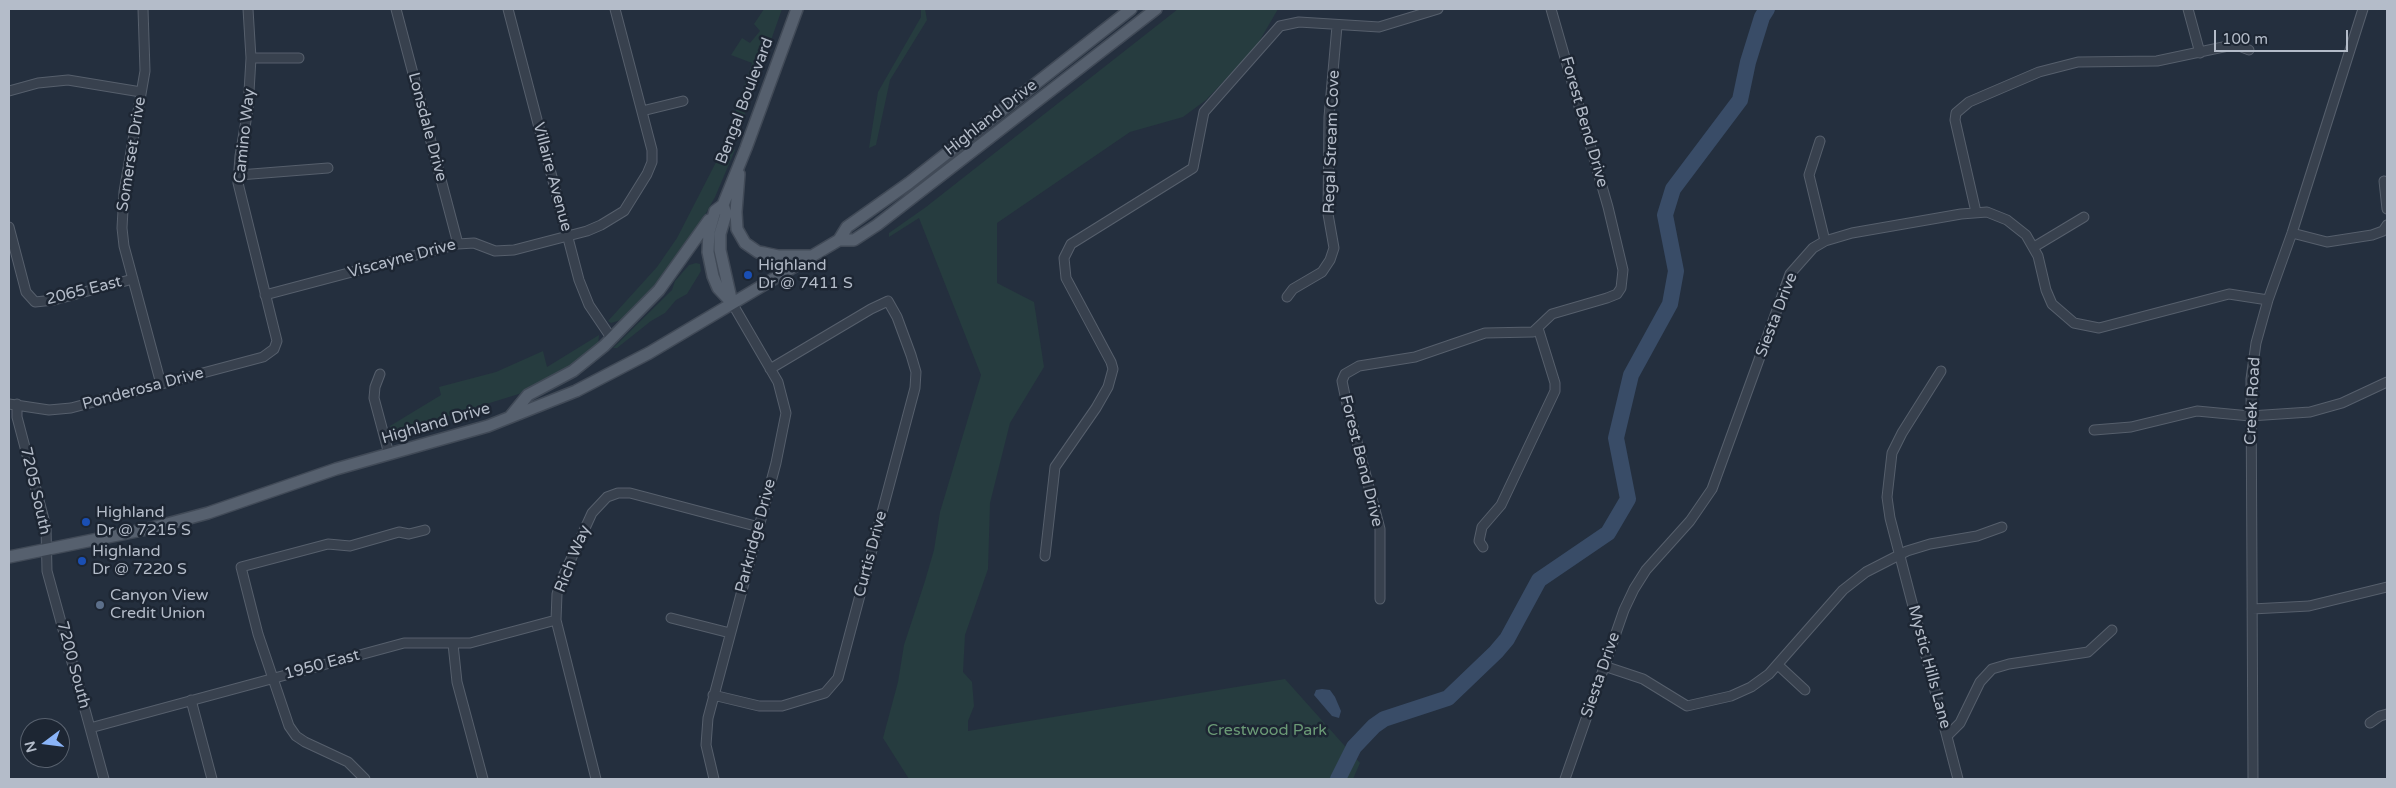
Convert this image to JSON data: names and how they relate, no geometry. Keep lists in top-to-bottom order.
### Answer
{
  "streets": {
    "main road": ["Bengal Boulevard", "Highland Drive"],
    "street": [
      "Forest Bend Drive",
      "Lonsdale Drive",
      "Camino Way",
      "Regal Stream Cove",
      "Somerset Drive",
      "Villaire Avenue",
      "Viscayne Drive",
      "2065 East",
      "Siesta Drive",
      "Ponderosa Drive",
      "Creek Road",
      "7205 South",
      "Parkridge Drive",
      "Curtis Drive",
      "Rich Way",
      "7200 South",
      "1950 East",
      "Mystic Hills Lane"
    ]
  },
  "crossings": [
    ["Bengal Boulevard", "Highland Drive"],
    ["Bengal Boulevard", "Parkridge Drive"],
    ["Highland Drive", "7205 South"],
    ["Highland Drive", "Parkridge Drive"],
    ["Highland Drive", "7200 South"],
    ["Lonsdale Drive", "Viscayne Drive"],
    ["Camino Way", "Viscayne Drive"],
    ["Camino Way", "Ponderosa Drive"],
    ["Somerset Drive", "2065 East"],
    ["Somerset Drive", "Ponderosa Drive"],
    ["Villaire Avenue", "Viscayne Drive"],
    ["Siesta Drive", "Creek Road"],
    ["Ponderosa Drive", "7205 South"],
    ["7205 South", "7200 South"],
    ["Parkridge Drive", "Curtis Drive"],
    ["Parkridge Drive", "Rich Way"],
    ["Rich Way", "1950 East"],
    ["7200 South", "1950 East"]
  ],
  "parks": ["Crestwood Park"],
  "places": [
    "Highland Dr @ 7411 S",
    "Highland Dr @ 7215 S",
    "Highland Dr @ 7220 S",
    "Canyon View Credit Union"
  ],
  "scale_bar": "100 m",
  "north": "left"
}
